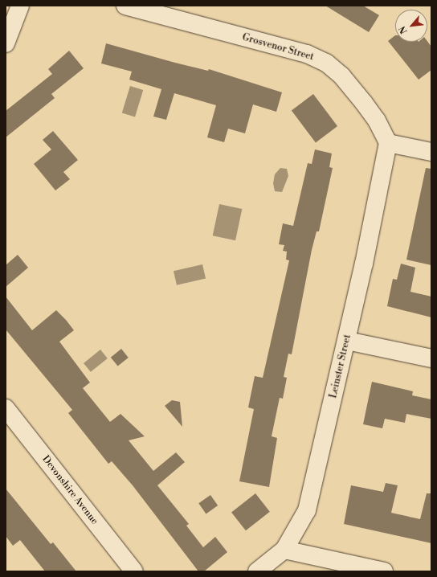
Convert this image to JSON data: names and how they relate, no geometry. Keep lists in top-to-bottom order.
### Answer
{
  "streets": {
    "street": ["Grosvenor Street", "Leinster Street", "Devonshire Avenue"]
  },
  "crossings": [
    ["Grosvenor Street", "Leinster Street"]
  ],
  "north": "bottom left"
}
